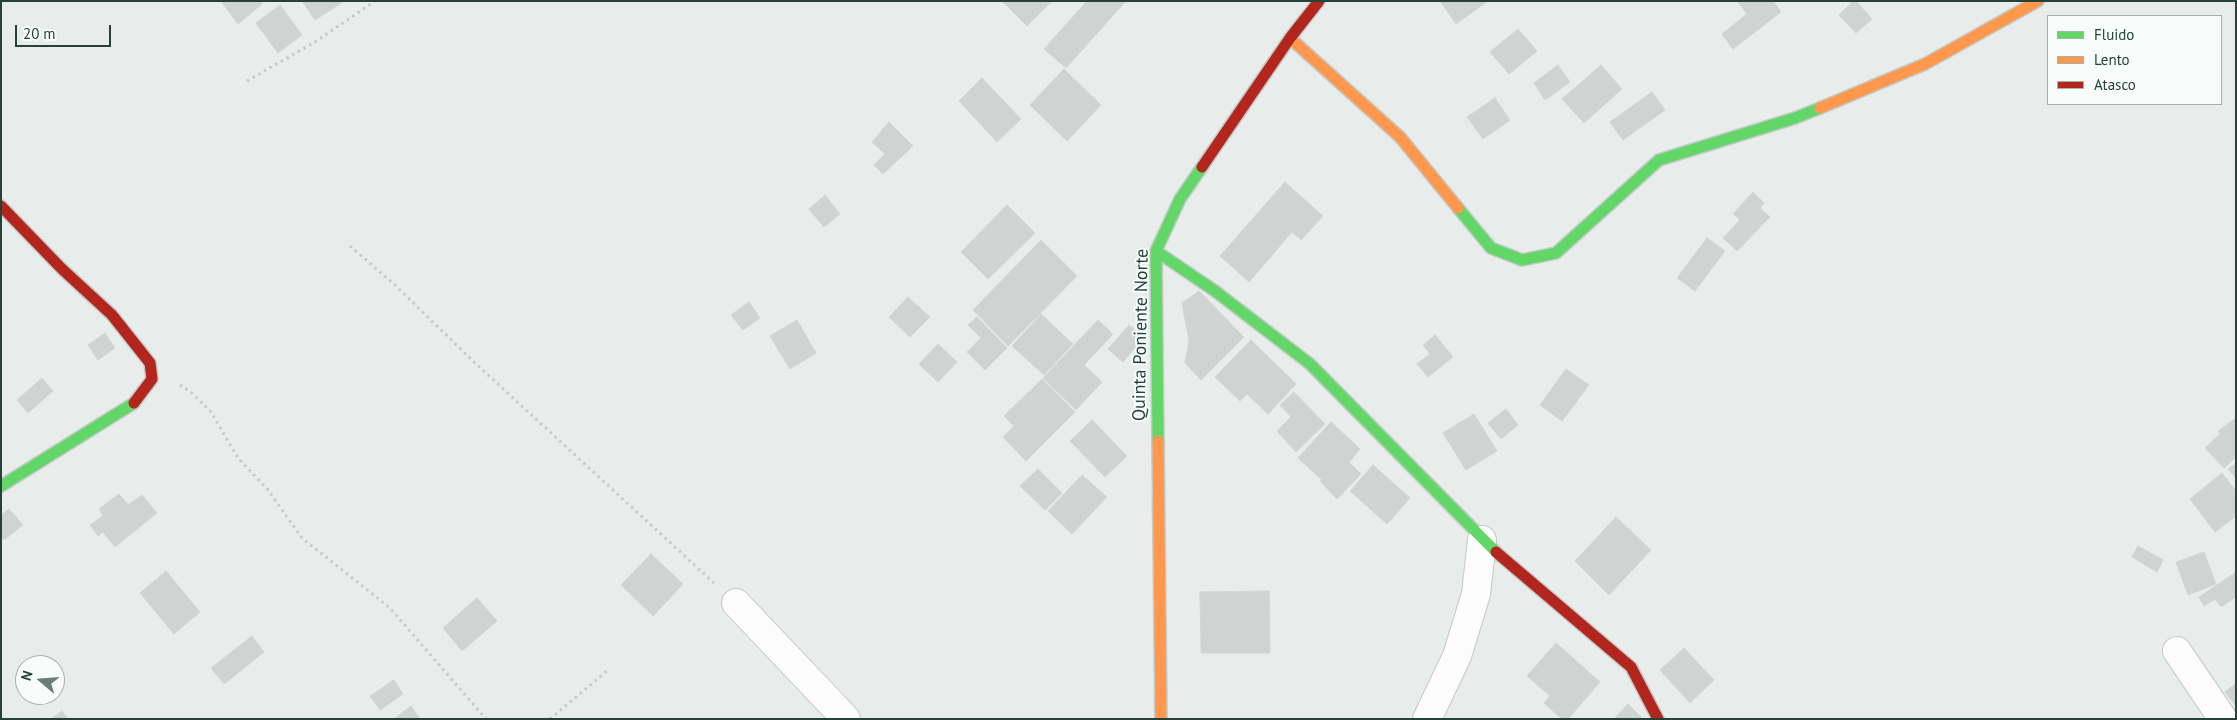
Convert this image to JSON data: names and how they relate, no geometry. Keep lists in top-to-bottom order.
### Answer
{
  "streets": {
    "street": ["Quinta Poniente Norte"]
  },
  "legend": ["Fluido", "Lento", "Atasco"],
  "scale_bar": "20 m",
  "north": "left"
}
